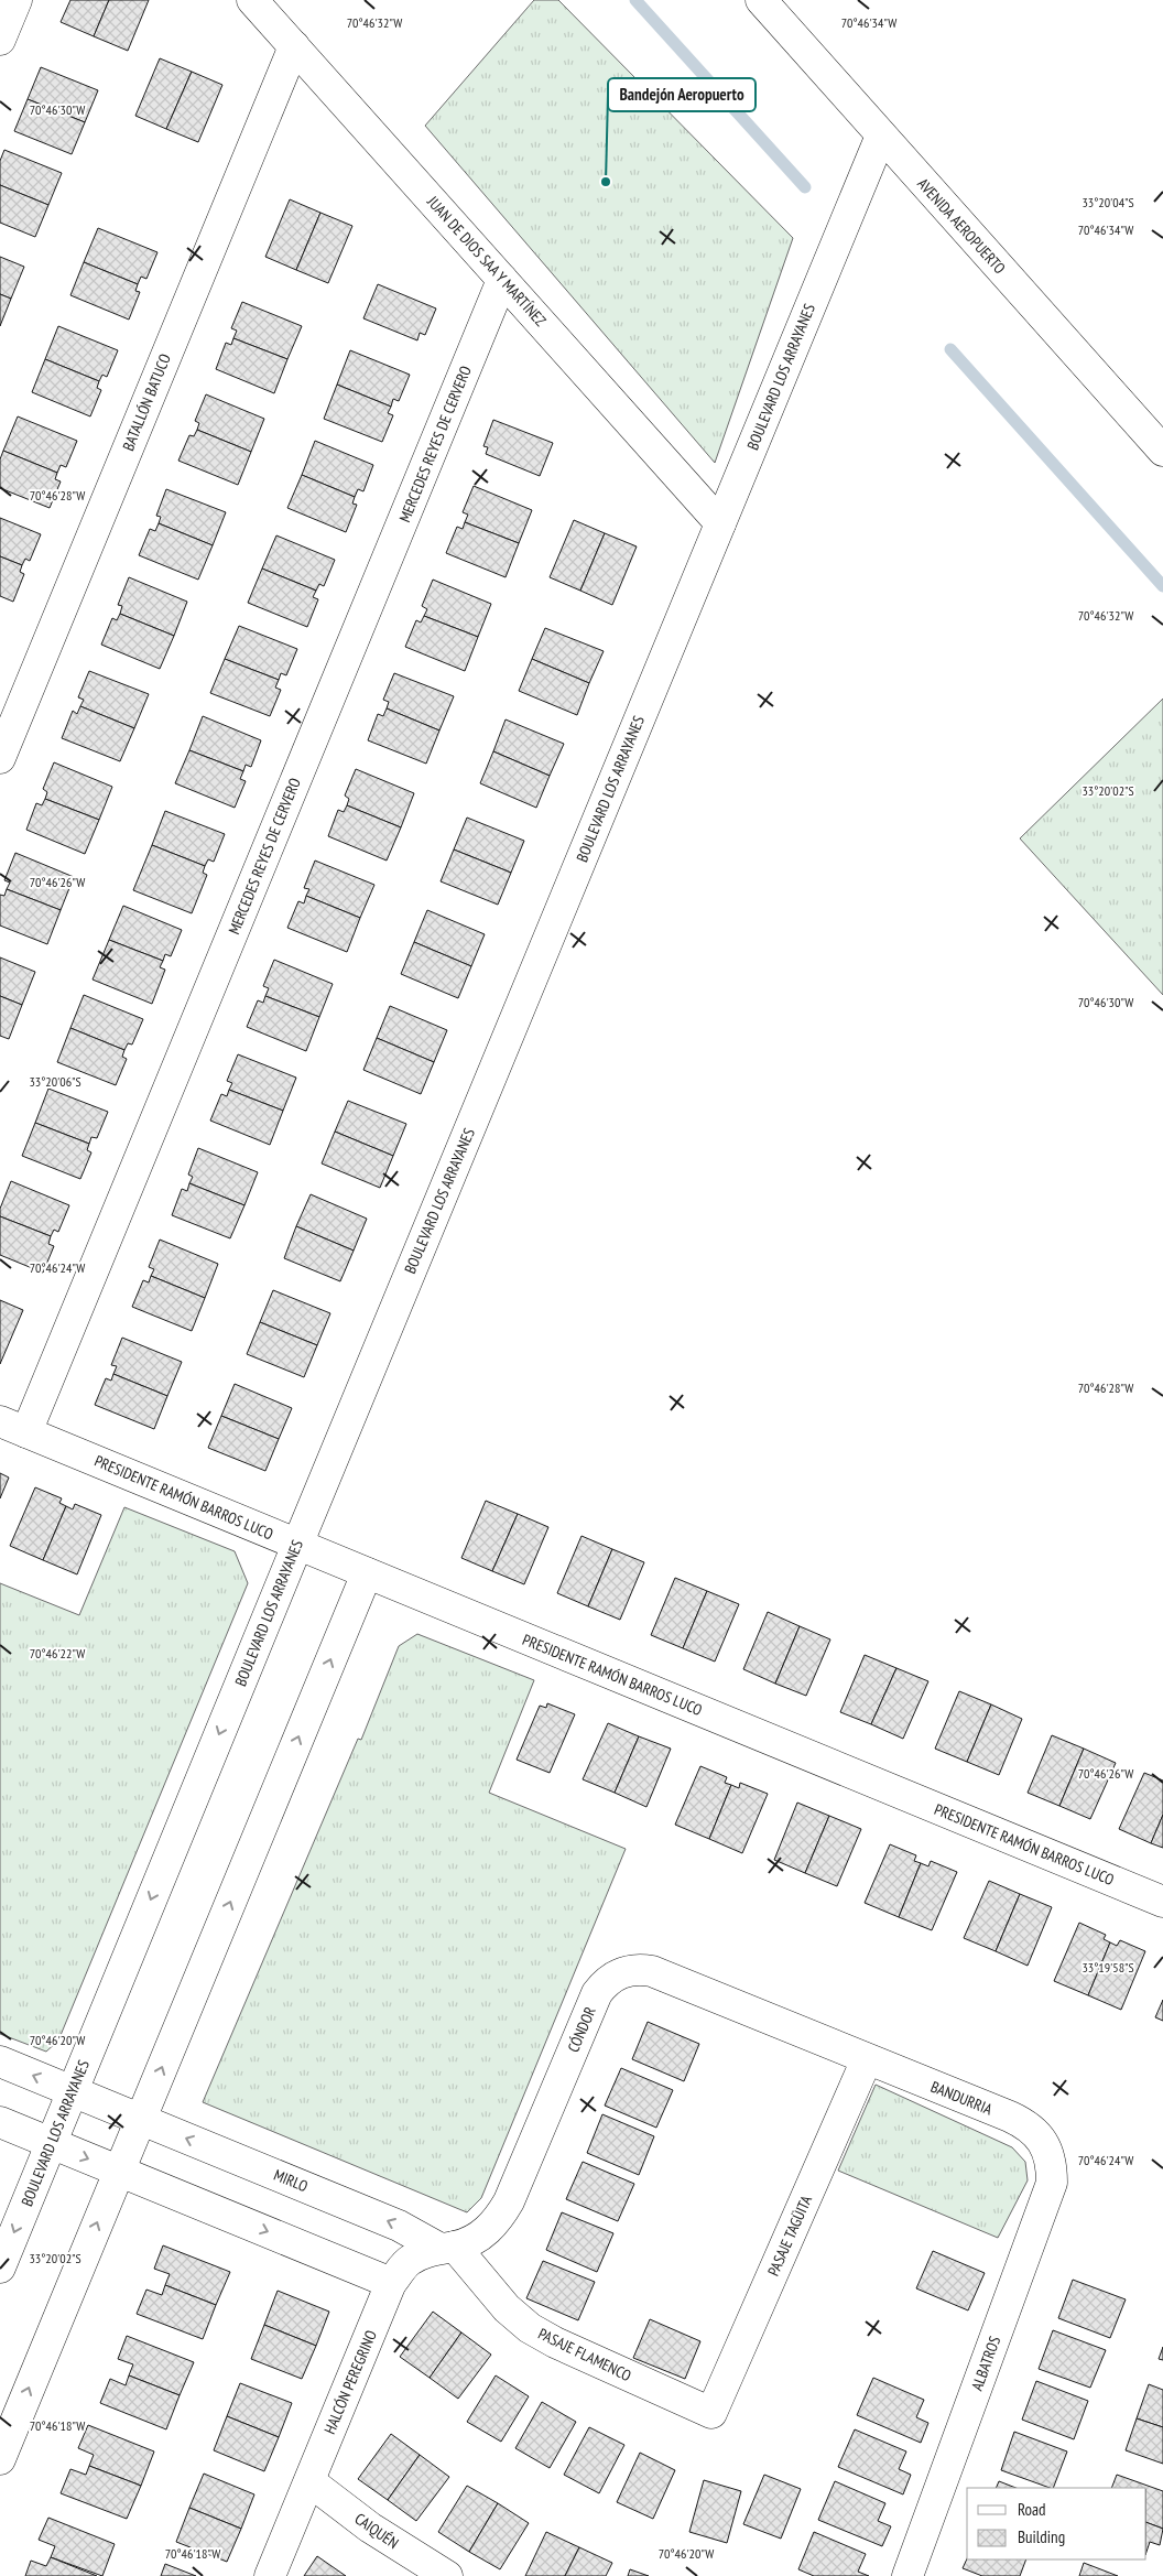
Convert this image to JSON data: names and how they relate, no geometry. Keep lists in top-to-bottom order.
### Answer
{
  "streets": {
    "street": [
      "AVENIDA AEROPUERTO",
      "JUAN DE DIOS SAA Y MARTÍNEZ",
      "BOULEVARD LOS ARRAYANES",
      "BATALLÓN BATUCO",
      "MERCEDES REYES DE CERVERO",
      "PRESIDENTE RAMÓN BARROS LUCO",
      "CÓNDOR",
      "BANDURRIA",
      "MIRLO",
      "PASAJE TAGÜITA",
      "PASAJE FLAMENCO",
      "ALBATROS",
      "HALCÓN PEREGRINO",
      "CAIQUÉN"
    ]
  },
  "crossings": [
    ["AVENIDA AEROPUERTO", "BOULEVARD LOS ARRAYANES"],
    ["JUAN DE DIOS SAA Y MARTÍNEZ", "BOULEVARD LOS ARRAYANES"],
    ["JUAN DE DIOS SAA Y MARTÍNEZ", "BATALLÓN BATUCO"],
    ["JUAN DE DIOS SAA Y MARTÍNEZ", "MERCEDES REYES DE CERVERO"],
    ["BOULEVARD LOS ARRAYANES", "PRESIDENTE RAMÓN BARROS LUCO"],
    ["BOULEVARD LOS ARRAYANES", "MIRLO"],
    ["MERCEDES REYES DE CERVERO", "PRESIDENTE RAMÓN BARROS LUCO"],
    ["CÓNDOR", "BANDURRIA"],
    ["CÓNDOR", "MIRLO"],
    ["CÓNDOR", "PASAJE TAGÜITA"],
    ["CÓNDOR", "PASAJE FLAMENCO"],
    ["CÓNDOR", "HALCÓN PEREGRINO"],
    ["BANDURRIA", "PASAJE TAGÜITA"],
    ["BANDURRIA", "ALBATROS"],
    ["MIRLO", "PASAJE FLAMENCO"],
    ["PASAJE TAGÜITA", "PASAJE FLAMENCO"],
    ["HALCÓN PEREGRINO", "CAIQUÉN"]
  ],
  "places": ["Bandejón Aeropuerto"],
  "legend": ["Road", "Building"],
  "coordinates": [
    "70°46'32\"W",
    "70°46'34\"W",
    "70°46'30\"W",
    "33°20'04\"S",
    "70°46'28\"W",
    "33°20'02\"S",
    "70°46'26\"W",
    "33°20'06\"S",
    "70°46'24\"W",
    "70°46'22\"W",
    "33°19'58\"S",
    "70°46'20\"W",
    "70°46'18\"W"
  ]
}
